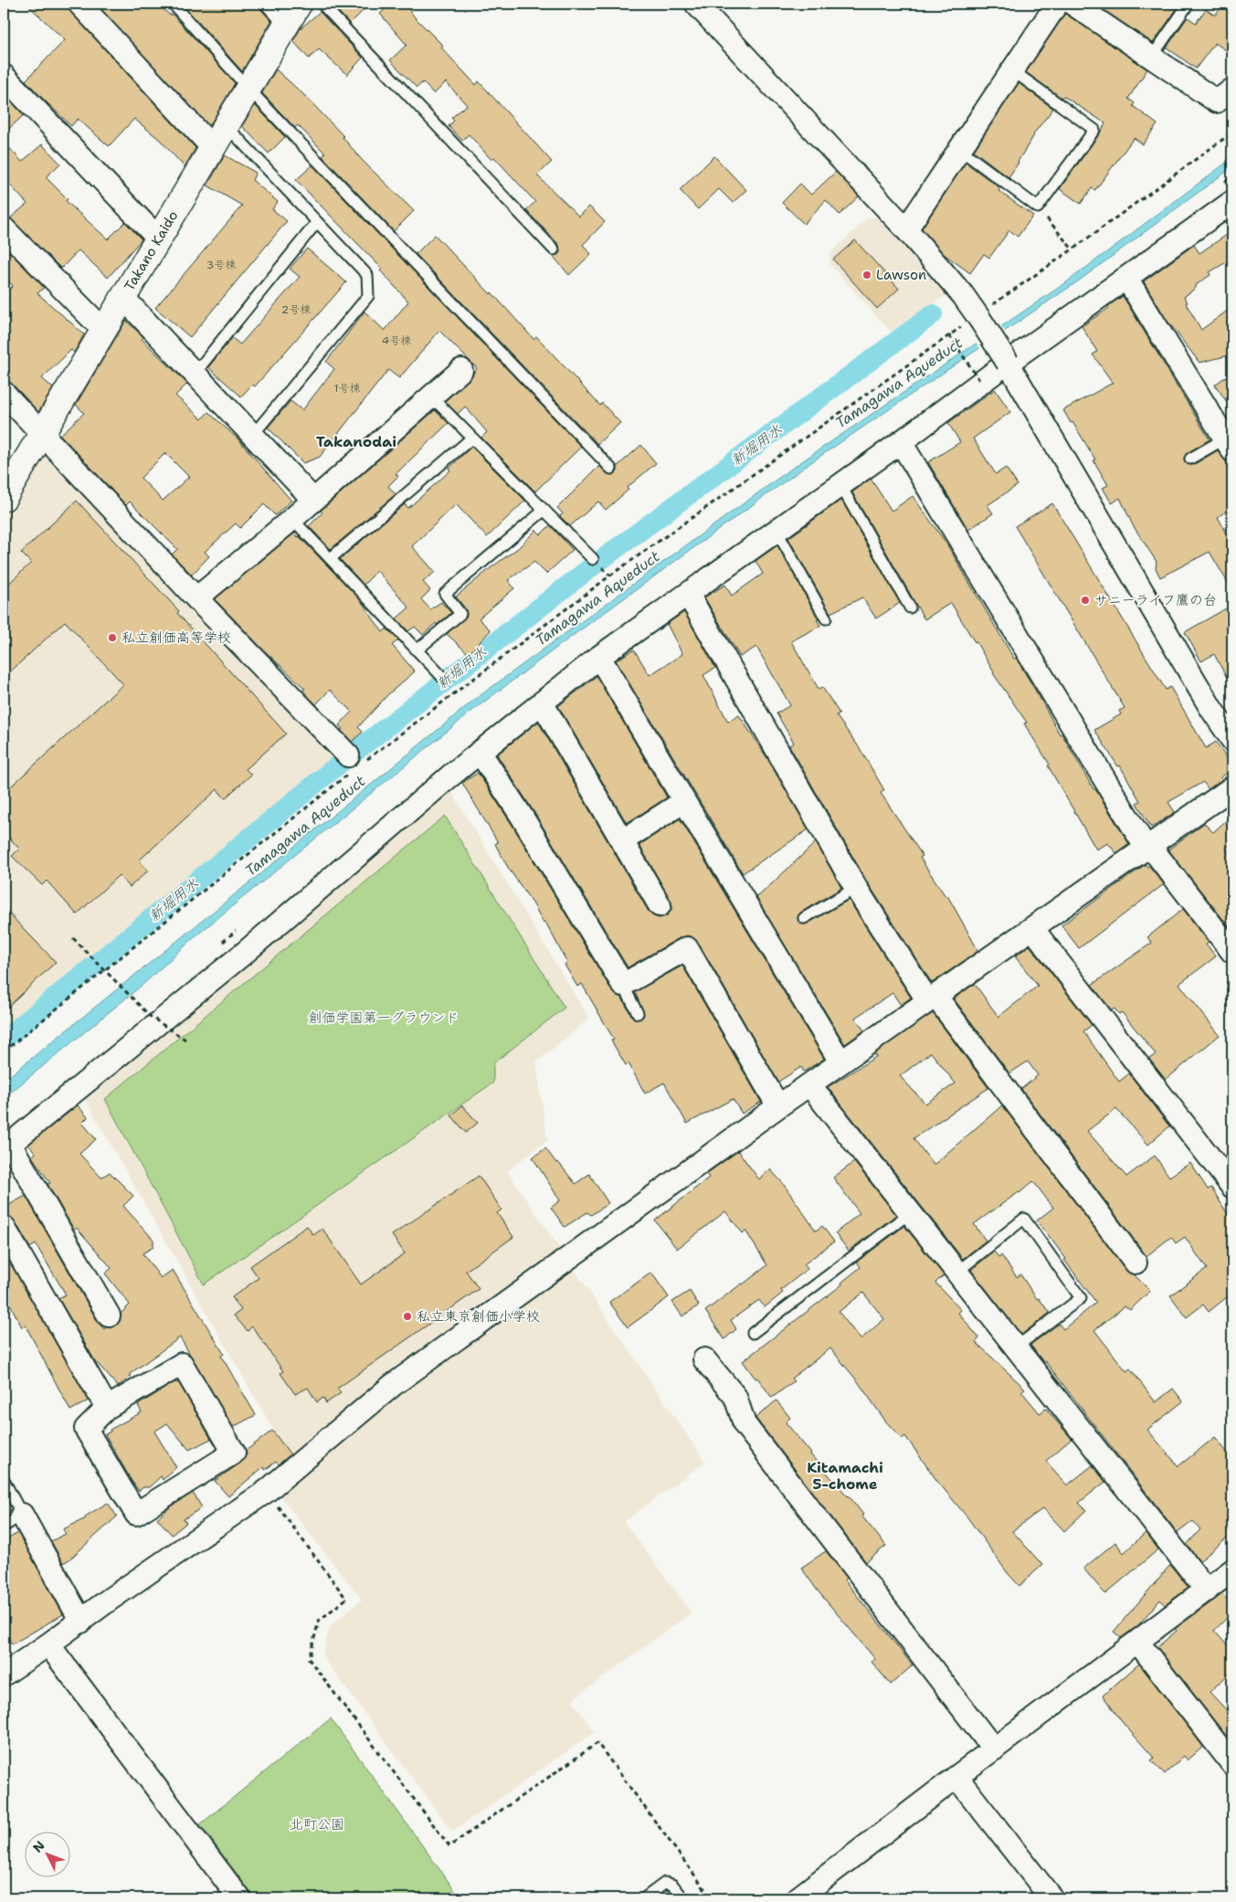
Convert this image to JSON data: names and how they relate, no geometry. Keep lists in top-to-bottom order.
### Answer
{
  "streets": {
    "street": ["Takano Kaido"]
  },
  "districts": ["Takanodai", "Kitamachi 5-chome"],
  "water": ["Tamagawa Aqueduct", "新堀用水"],
  "parks": ["創価学園第一グラウンド", "北町公園"],
  "places": [
    "Lawson",
    "サニーライフ鷹の台",
    "私立創価高等学校",
    "私立東京創価小学校"
  ],
  "house_numbers": [
    "3号棟",
    "2号棟",
    "4号棟",
    "1号棟"
  ],
  "north": "top left"
}
